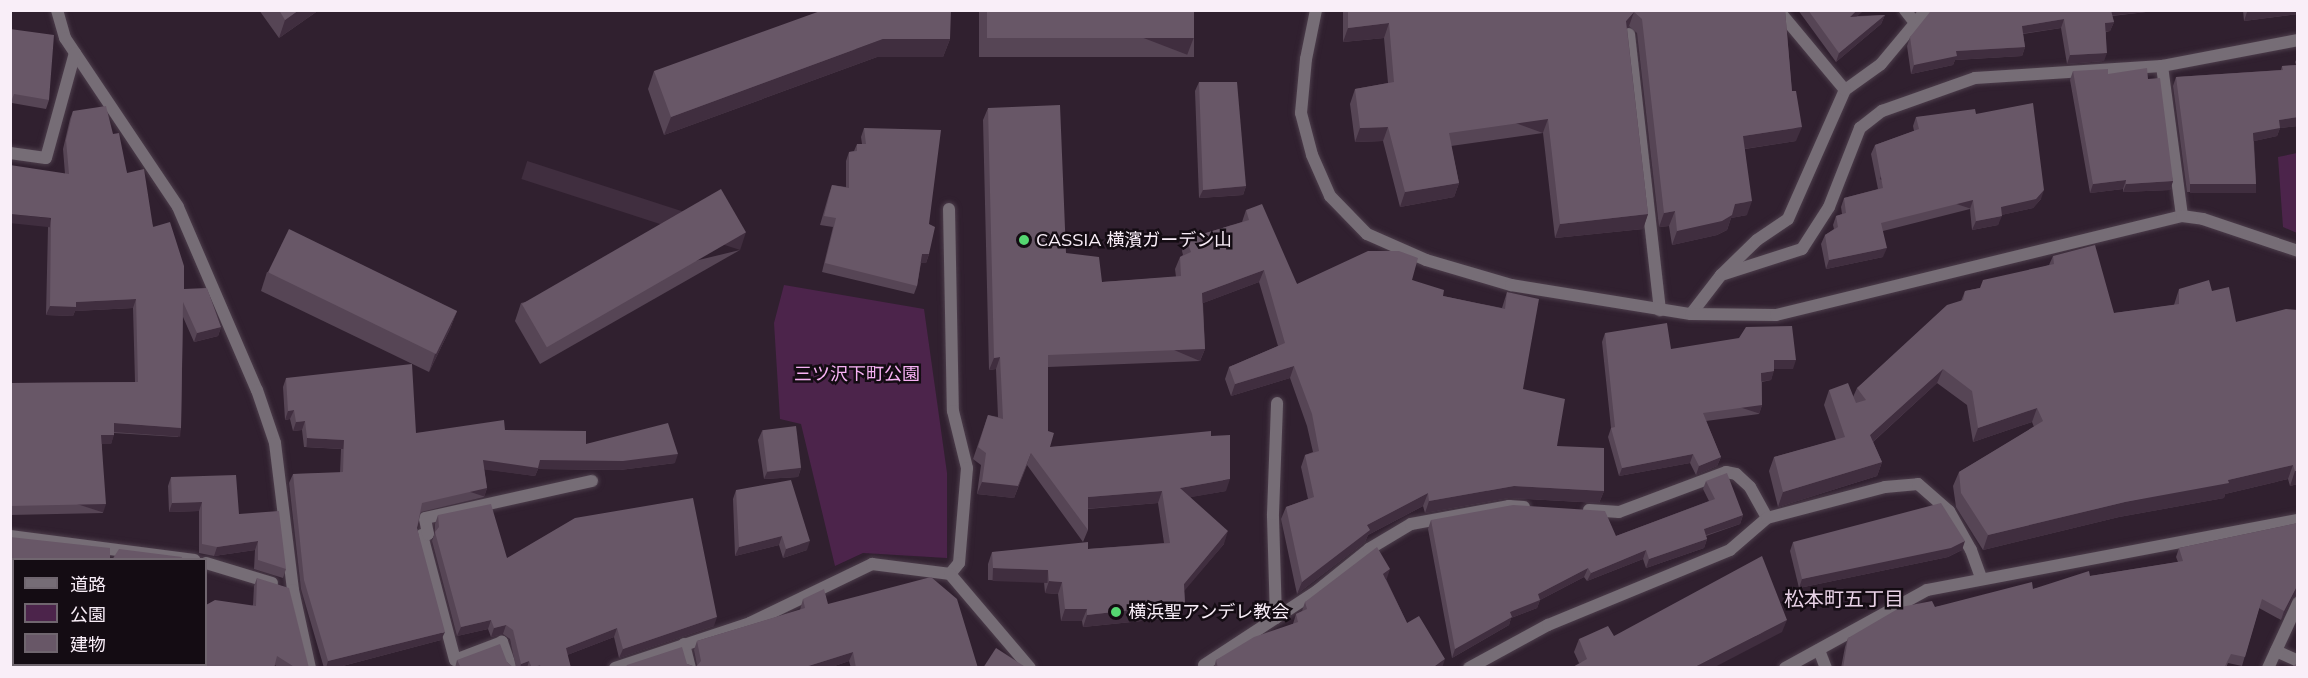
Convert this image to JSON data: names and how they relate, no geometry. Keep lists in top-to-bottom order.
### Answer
{
  "districts": ["松本町五丁目"],
  "parks": ["三ツ沢下町公園"],
  "places": ["CASSIA 横濱ガーデン山", "横浜聖アンデレ教会"],
  "legend": ["道路", "公園", "建物"]
}
